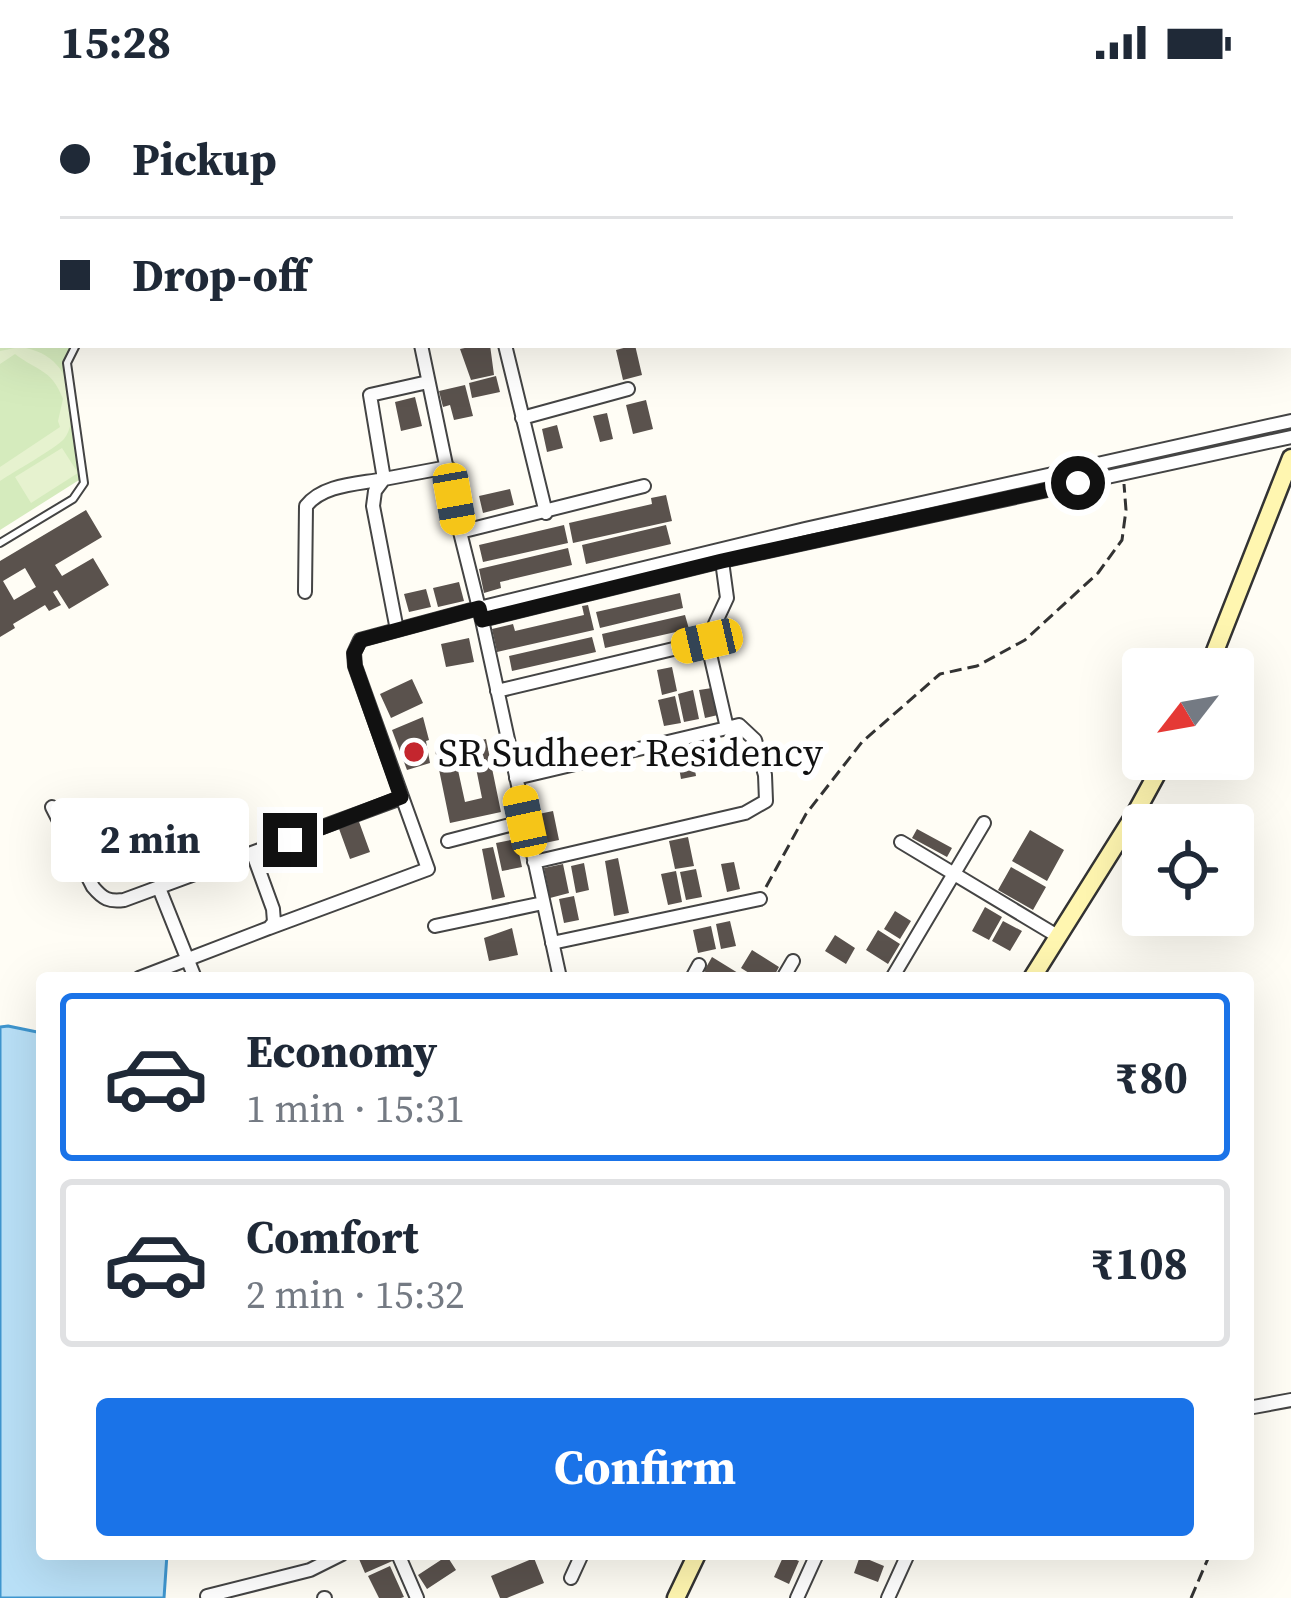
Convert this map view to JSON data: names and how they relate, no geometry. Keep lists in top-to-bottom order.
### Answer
{
  "places": ["SR Sudheer Residency"],
  "north": "bottom left",
  "page": {
    "status": "15:28",
    "banner": ["Pickup", "Drop-off"],
    "bubble": "2 min",
    "list": [
      {
        "name": "Economy",
        "note": "1 min · 15:31",
        "value": "₹80"
      },
      {
        "name": "Comfort",
        "note": "2 min · 15:32",
        "value": "₹108"
      }
    ],
    "buttons": "Confirm"
  }
}
